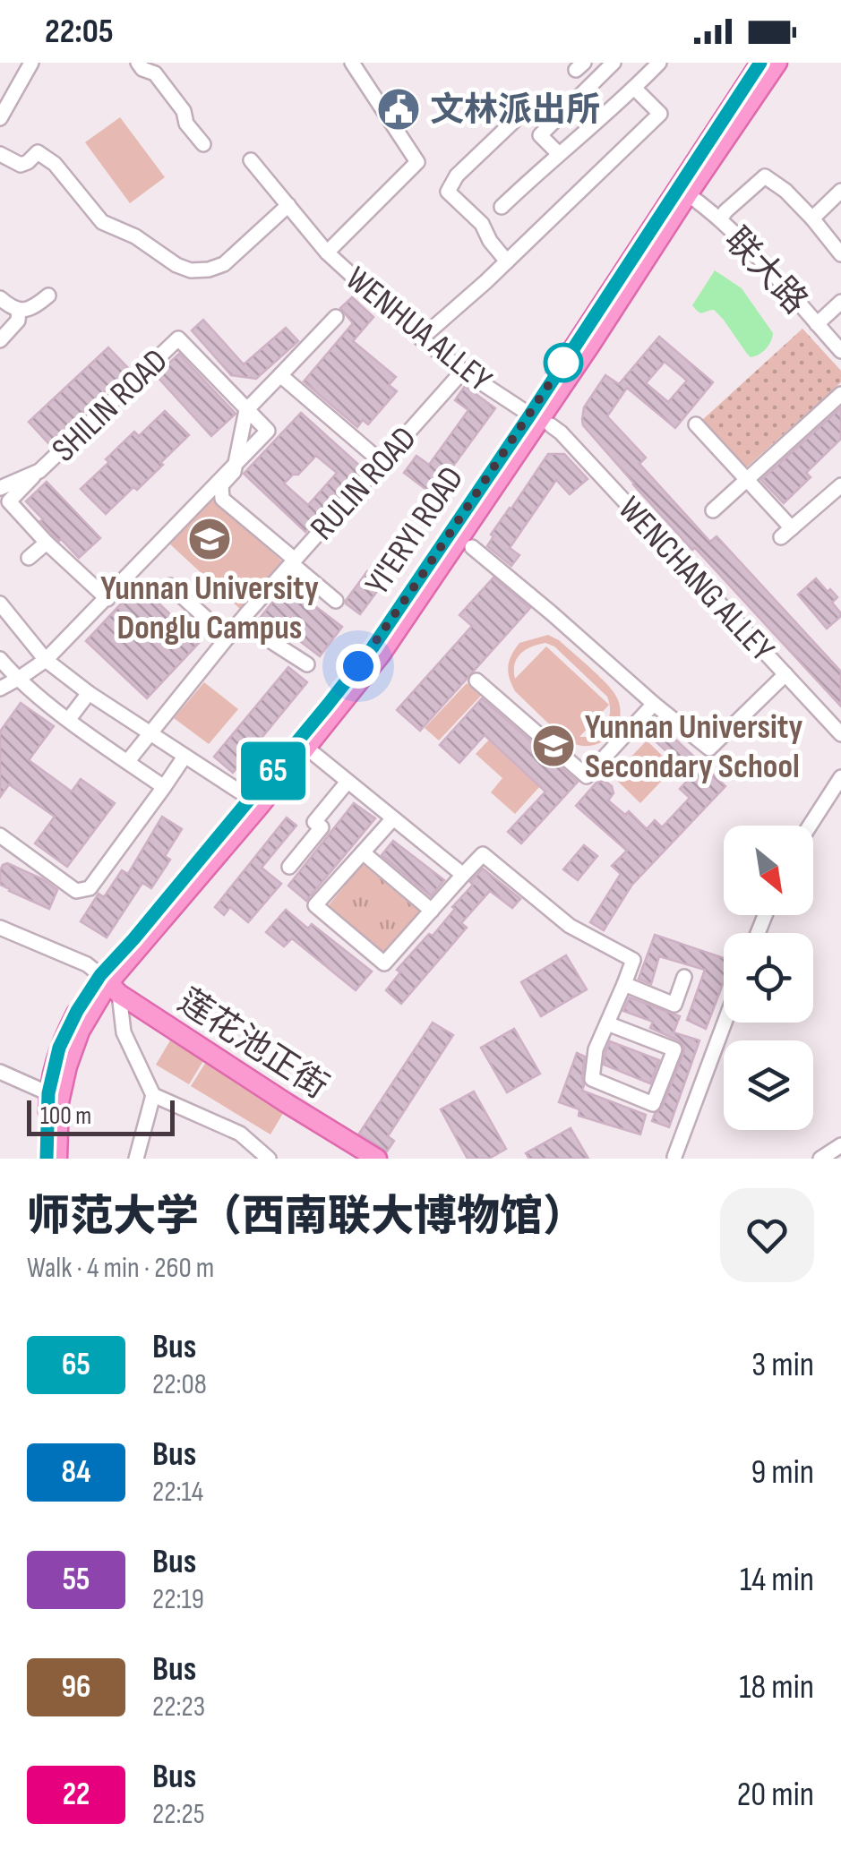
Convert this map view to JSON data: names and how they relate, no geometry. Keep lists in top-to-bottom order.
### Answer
{
  "streets": {
    "main road": ["YI'ERYI ROAD", "莲花池正街"],
    "street": [
      "联大路",
      "WENHUA ALLEY",
      "SHILIN ROAD",
      "RULIN ROAD",
      "WENCHANG ALLEY"
    ]
  },
  "crossings": [
    ["联大路", "YI'ERYI ROAD"],
    ["WENHUA ALLEY", "RULIN ROAD"],
    ["WENHUA ALLEY", "YI'ERYI ROAD"],
    ["WENHUA ALLEY", "WENCHANG ALLEY"],
    ["YI'ERYI ROAD", "WENCHANG ALLEY"],
    ["YI'ERYI ROAD", "莲花池正街"]
  ],
  "places": {
    "public building": ["文林派出所"],
    "school or university": ["Yunnan University Donglu Campus", "Yunnan University Secondary School"]
  },
  "lines": ["bus line 65"],
  "scale_bar": "100 m",
  "north": "bottom right",
  "page": {
    "status": "22:05",
    "on_map": "65",
    "scale": "100 m",
    "heading": ["师范大学（西南联大博物馆）", "Walk · 4 min · 260 m"],
    "list": [
      {
        "mark": "65",
        "name": "Bus",
        "note": "22:08",
        "value": "3 min"
      },
      {
        "mark": "84",
        "name": "Bus",
        "note": "22:14",
        "value": "9 min"
      },
      {
        "mark": "55",
        "name": "Bus",
        "note": "22:19",
        "value": "14 min"
      },
      {
        "mark": "96",
        "name": "Bus",
        "note": "22:23",
        "value": "18 min"
      },
      {
        "mark": "22",
        "name": "Bus",
        "note": "22:25",
        "value": "20 min"
      }
    ]
  }
}
